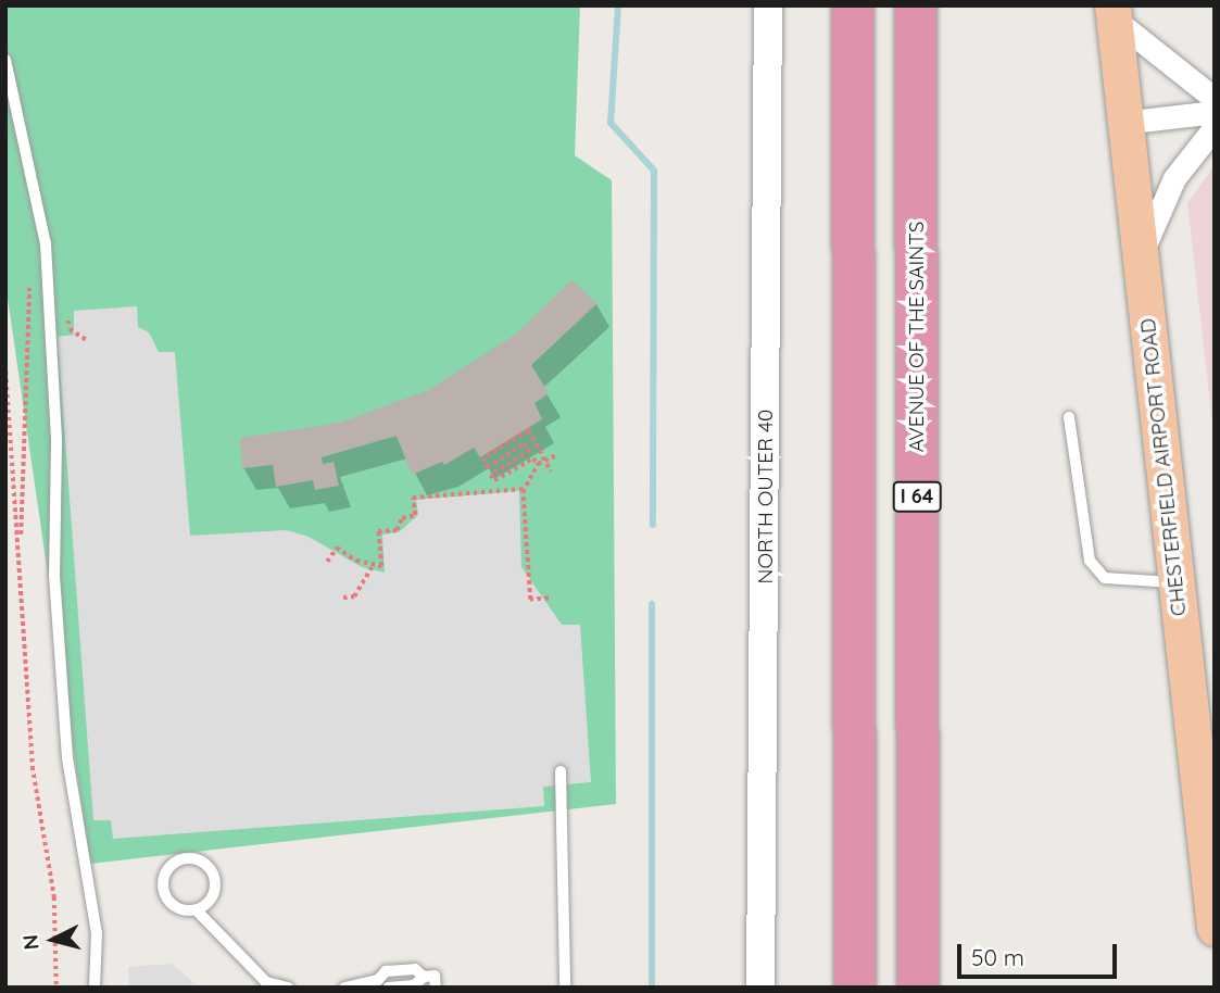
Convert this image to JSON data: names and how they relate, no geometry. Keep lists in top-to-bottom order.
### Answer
{
  "streets": {
    "highway": ["AVENUE OF THE SAINTS", "I 64"],
    "main road": ["CHESTERFIELD AIRPORT ROAD"],
    "street": ["NORTH OUTER 40"]
  },
  "scale_bar": "50 m",
  "north": "left"
}
